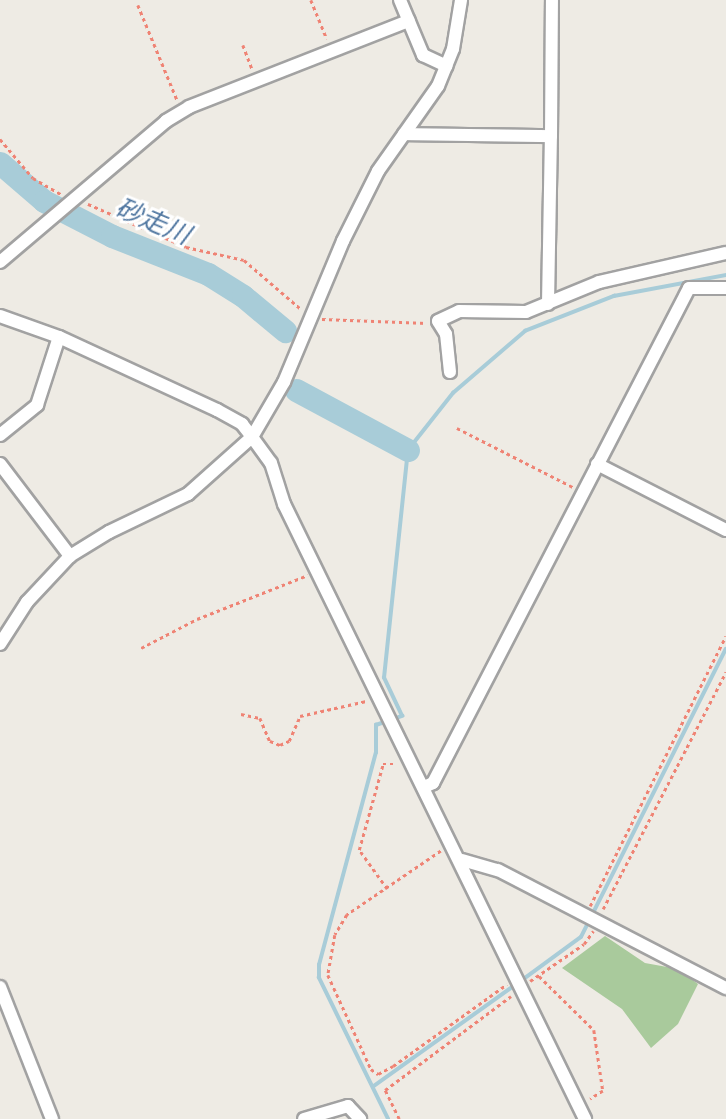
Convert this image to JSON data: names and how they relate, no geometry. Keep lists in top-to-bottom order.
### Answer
{
  "water": ["砂走川"]
}
